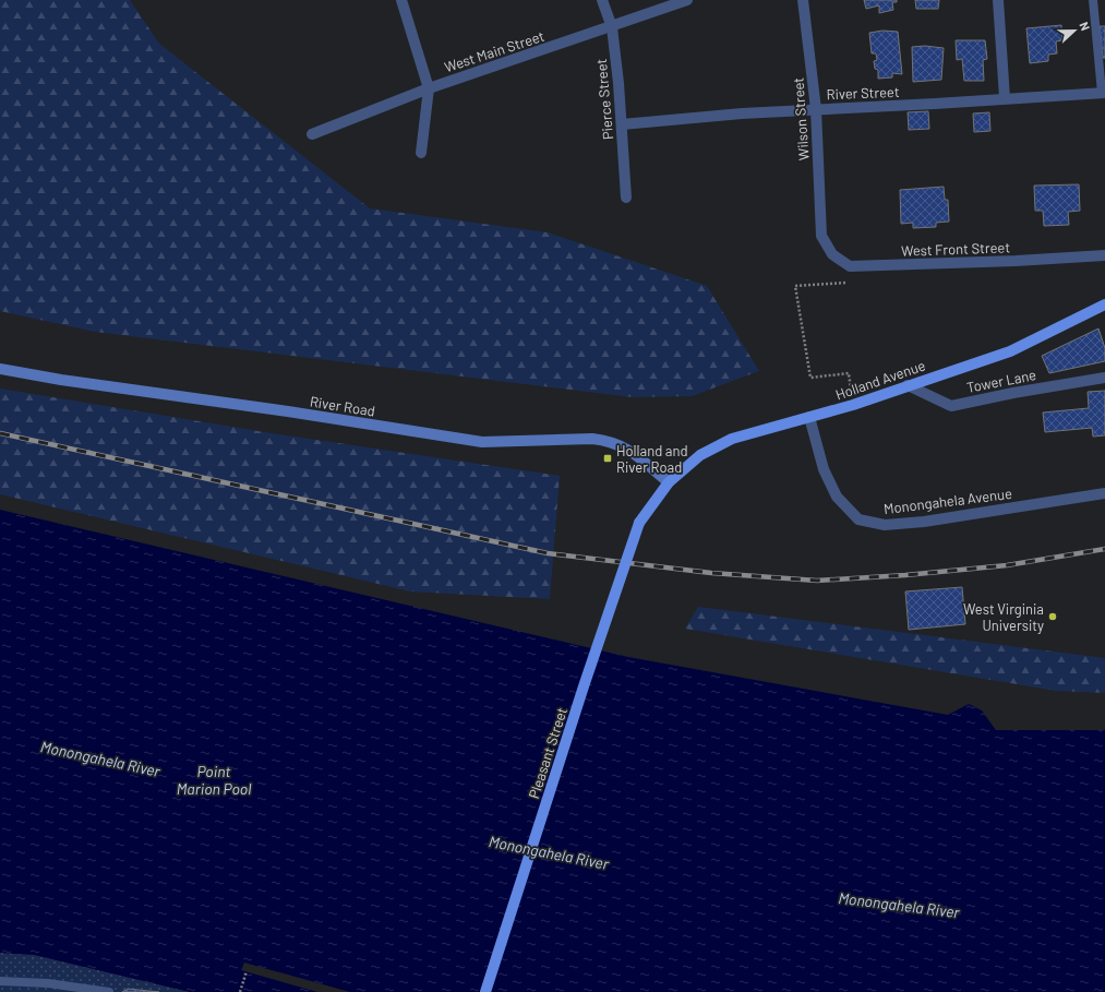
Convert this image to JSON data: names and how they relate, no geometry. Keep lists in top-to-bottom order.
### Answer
{
  "streets": {
    "main road": ["Holland Avenue", "Pleasant Street"],
    "street": [
      "West Main Street",
      "River Street",
      "Pierce Street",
      "Wilson Street",
      "West Front Street",
      "Tower Lane",
      "River Road",
      "Monongahela Avenue"
    ]
  },
  "crossings": [
    ["West Main Street", "Pierce Street"],
    ["River Street", "Pierce Street"],
    ["River Street", "Wilson Street"],
    ["Wilson Street", "West Front Street"],
    ["Holland Avenue", "Tower Lane"],
    ["Holland Avenue", "River Road"],
    ["Holland Avenue", "Monongahela Avenue"],
    ["Holland Avenue", "Pleasant Street"],
    ["River Road", "Pleasant Street"]
  ],
  "water": ["Monongahela River", "Point Marion Pool"],
  "places": {
    "transit": ["Holland and River Road"],
    "other": ["West Virginia University"]
  },
  "north": "right"
}
